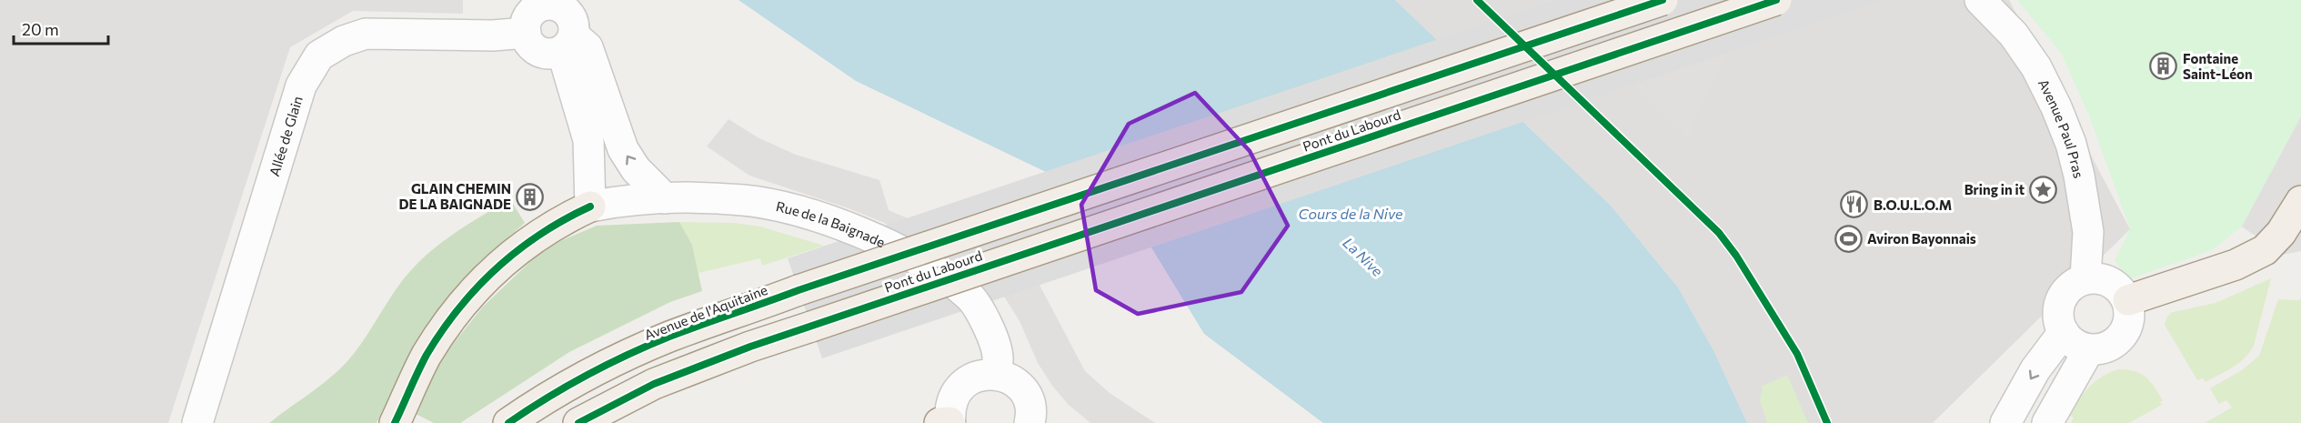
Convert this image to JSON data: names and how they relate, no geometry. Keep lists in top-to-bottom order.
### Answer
{
  "streets": {
    "main road": ["Pont du Labourd", "Avenue de l'Aquitaine"],
    "street": ["Avenue Paul Pras", "Allée de Glain", "Rue de la Baignade"]
  },
  "crossings": [
    ["Pont du Labourd", "Avenue de l'Aquitaine"]
  ],
  "water": ["Cours de la Nive", "La Nive"],
  "places": {
    "building": ["Fontaine Saint-Léon", "GLAIN CHEMIN DE LA BAIGNADE"],
    "place": ["Bring in it"],
    "restaurant": ["B.O.U.L.O.M"],
    "sports": ["Aviron Bayonnais"]
  },
  "scale_bar": "20 m"
}
